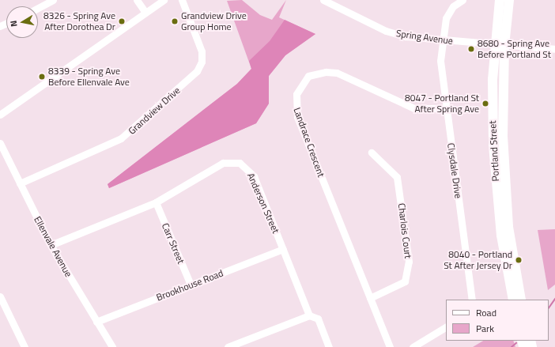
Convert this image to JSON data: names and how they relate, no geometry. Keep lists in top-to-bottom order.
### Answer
{
  "streets": {
    "main road": ["Portland Street"],
    "street": [
      "Spring Avenue",
      "Grandview Drive",
      "Landrace Crescent",
      "Clysdale Drive",
      "Anderson Street",
      "Charlois Court",
      "Carr Street",
      "Ellenvale Avenue",
      "Brookhouse Road"
    ]
  },
  "crossings": [
    ["Spring Avenue", "Portland Street"],
    ["Spring Avenue", "Clysdale Drive"],
    ["Grandview Drive", "Ellenvale Avenue"],
    ["Landrace Crescent", "Clysdale Drive"],
    ["Landrace Crescent", "Charlois Court"],
    ["Anderson Street", "Carr Street"],
    ["Anderson Street", "Ellenvale Avenue"],
    ["Anderson Street", "Brookhouse Road"],
    ["Carr Street", "Brookhouse Road"],
    ["Ellenvale Avenue", "Brookhouse Road"]
  ],
  "places": [
    "8326 - Spring Ave After Dorothea Dr",
    "Grandview Drive Group Home",
    "8680 - Spring Ave Before Portland St",
    "8339 - Spring Ave Before Ellenvale Ave",
    "8047 - Portland St After Spring Ave",
    "8040 - Portland St After Jersey Dr"
  ],
  "legend": ["Road", "Park"],
  "north": "left"
}
